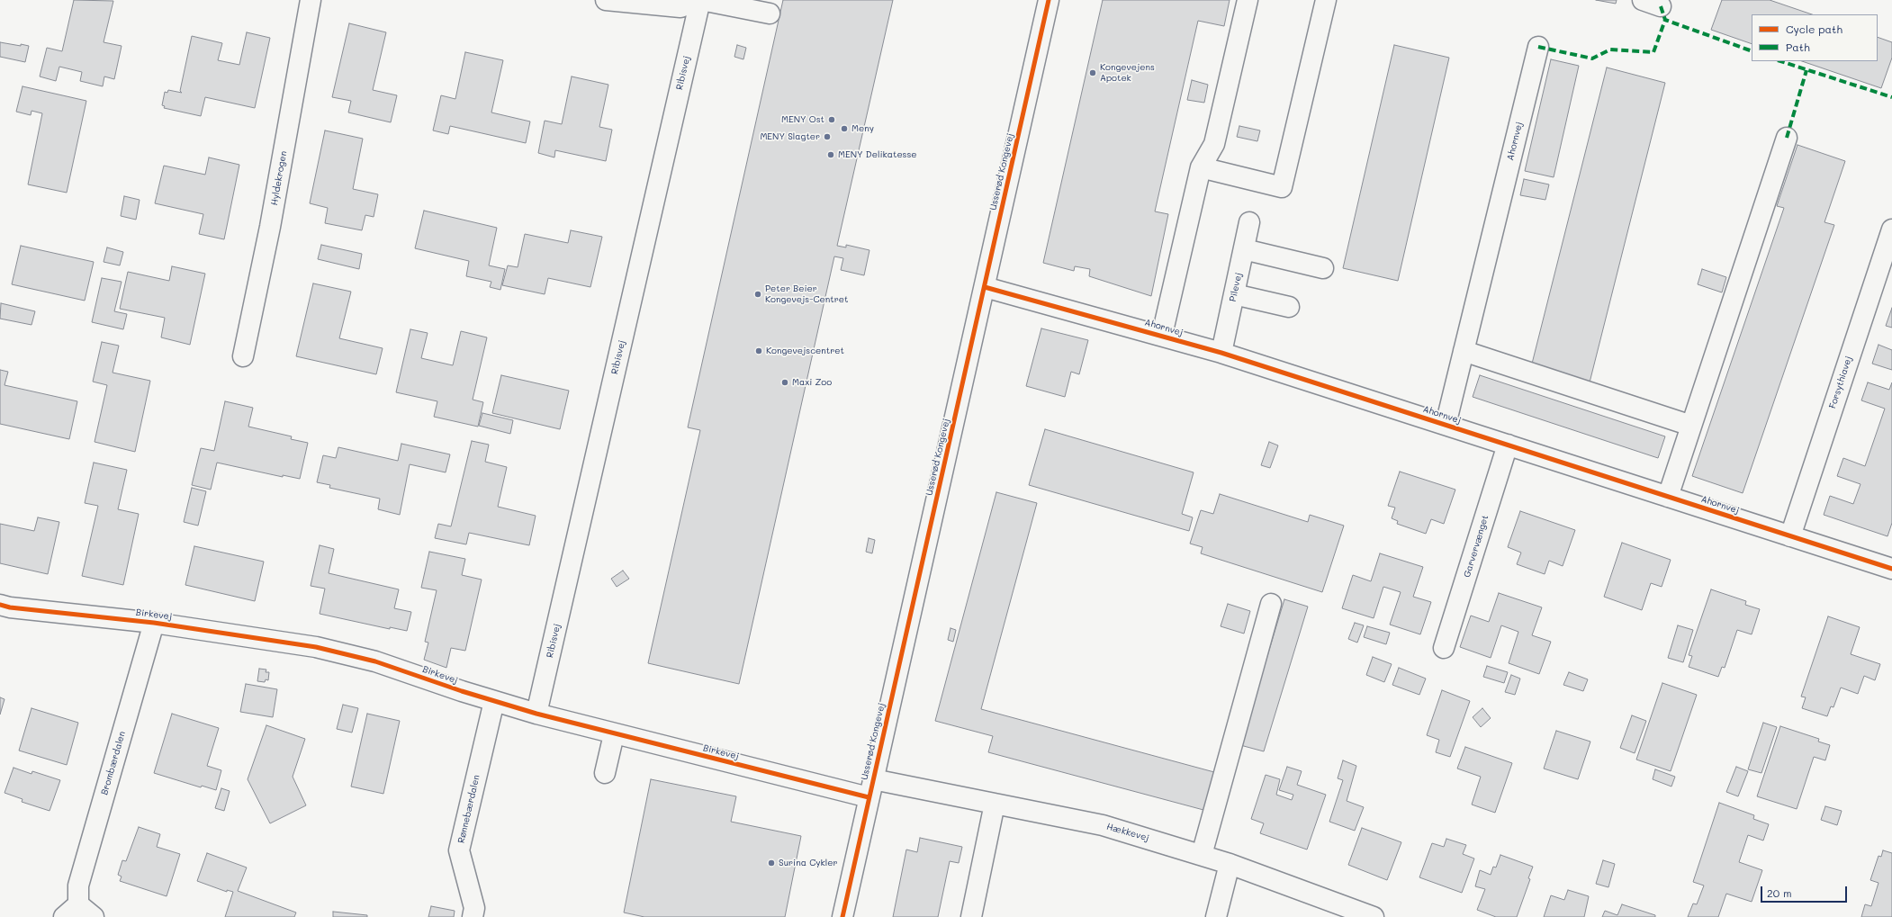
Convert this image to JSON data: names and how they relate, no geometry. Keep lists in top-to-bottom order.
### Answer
{
  "streets": {
    "street": [
      "Ribisvej",
      "Ahornvej",
      "Usserød Kongevej",
      "Hyldekrogen",
      "Pilevej",
      "Forsythiavej",
      "Garvervænget",
      "Birkevej",
      "Brombærdalen",
      "Rønnebærdalen",
      "Hækkevej"
    ]
  },
  "crossings": [
    ["Ribisvej", "Birkevej"],
    ["Ahornvej", "Usserød Kongevej"],
    ["Ahornvej", "Pilevej"],
    ["Ahornvej", "Forsythiavej"],
    ["Ahornvej", "Garvervænget"],
    ["Usserød Kongevej", "Birkevej"],
    ["Usserød Kongevej", "Hækkevej"],
    ["Birkevej", "Brombærdalen"],
    ["Birkevej", "Rønnebærdalen"],
    ["Birkevej", "Hækkevej"]
  ],
  "places": [
    "Kongevejens Apotek",
    "MENY Ost",
    "Meny",
    "MENY Slagter",
    "MENY Delikatesse",
    "Peter Beier Kongevejs-Centret",
    "Kongevejscentret",
    "Maxi Zoo",
    "Surina Cykler"
  ],
  "legend": ["Cycle path", "Path"],
  "scale_bar": "20 m"
}
